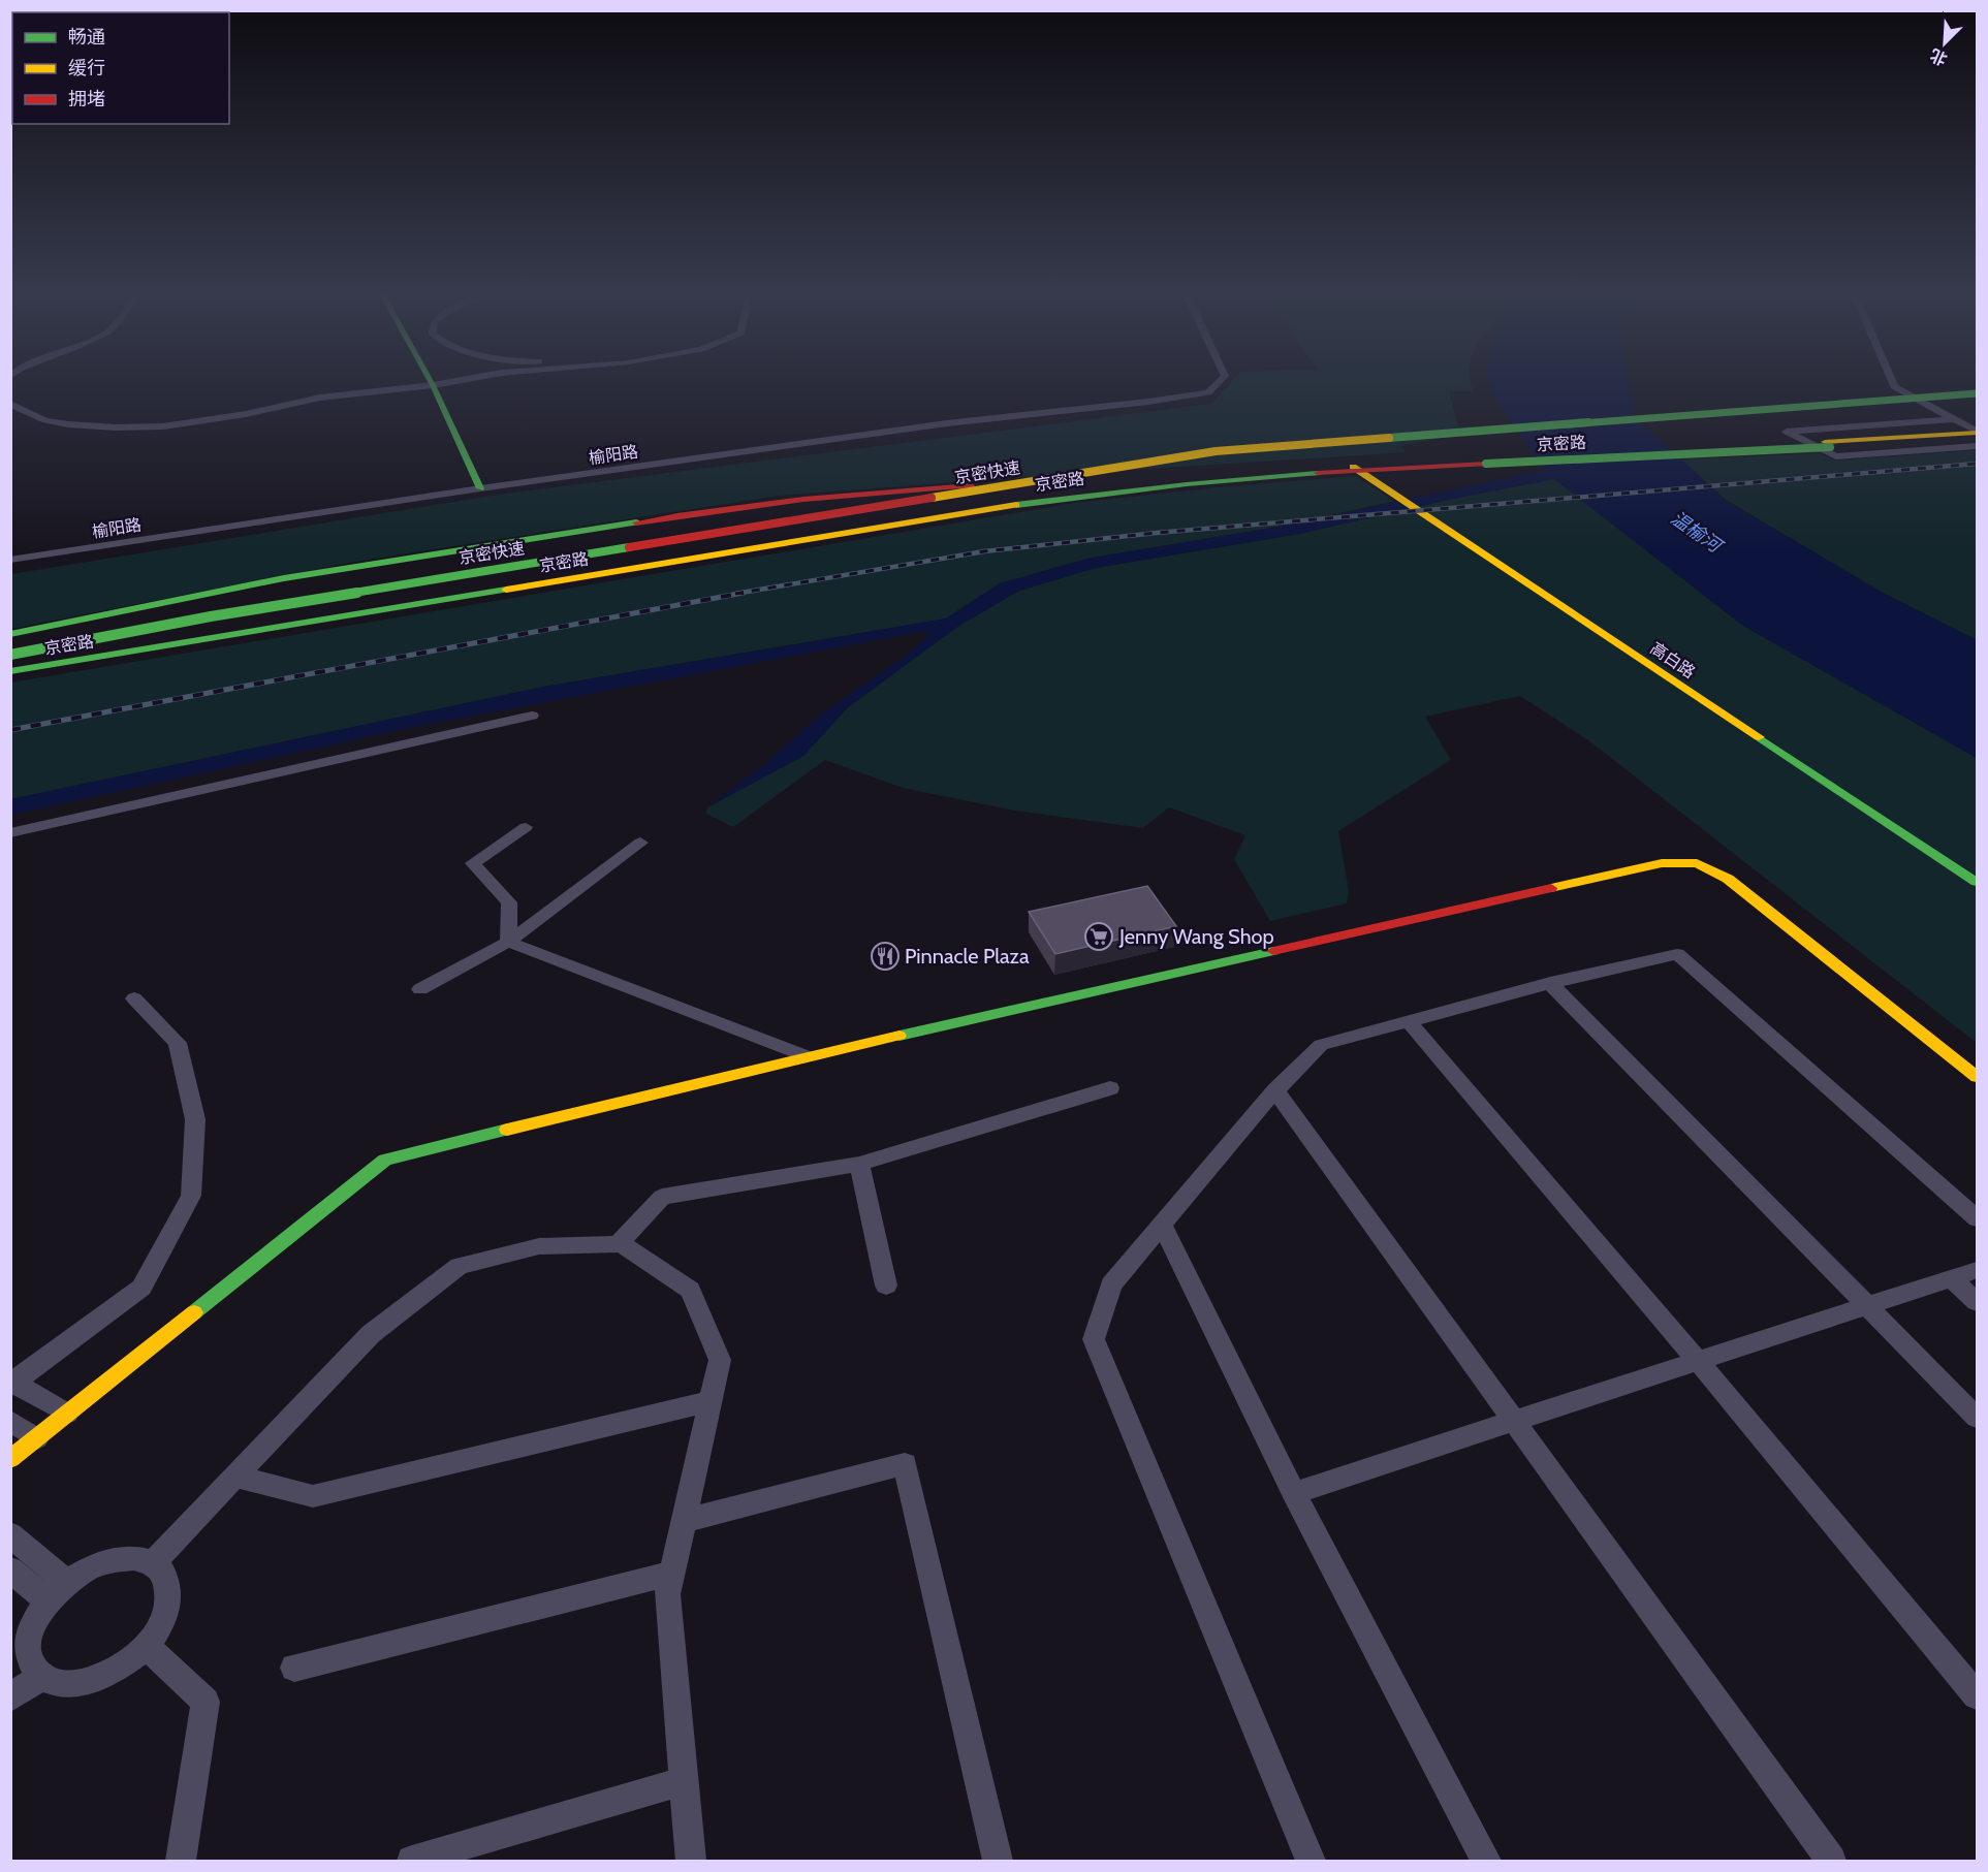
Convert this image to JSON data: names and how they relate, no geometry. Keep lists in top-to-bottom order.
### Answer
{
  "streets": {
    "main road": ["京密路", "京密快速", "高白路"],
    "street": ["榆阳路"]
  },
  "crossings": [
    ["京密路", "高白路"]
  ],
  "water": ["温榆河"],
  "places": {
    "supermarket": ["Jenny Wang Shop"],
    "restaurant": ["Pinnacle Plaza"]
  },
  "legend": ["畅通", "缓行", "拥堵"],
  "north": "bottom left"
}
